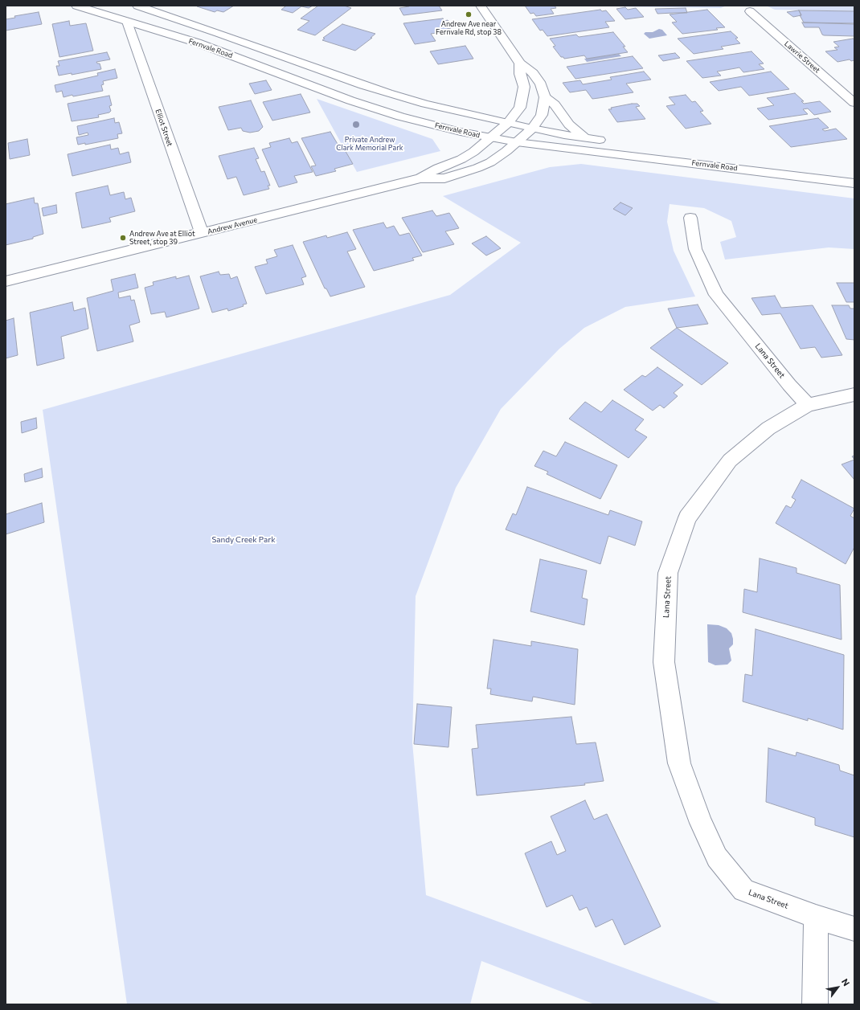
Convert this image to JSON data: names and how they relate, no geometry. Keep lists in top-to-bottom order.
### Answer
{
  "streets": {
    "street": [
      "Fernvale Road",
      "Lawrie Street",
      "Elliot Street",
      "Andrew Avenue",
      "Lana Street"
    ]
  },
  "crossings": [
    ["Fernvale Road", "Elliot Street"],
    ["Fernvale Road", "Andrew Avenue"],
    ["Elliot Street", "Andrew Avenue"]
  ],
  "parks": ["Private Andrew Clark Memorial Park", "Sandy Creek Park"],
  "places": ["Andrew Ave near Fernvale Rd, stop 38", "Andrew Ave at Elliot Street, stop 39"],
  "north": "top right"
}
